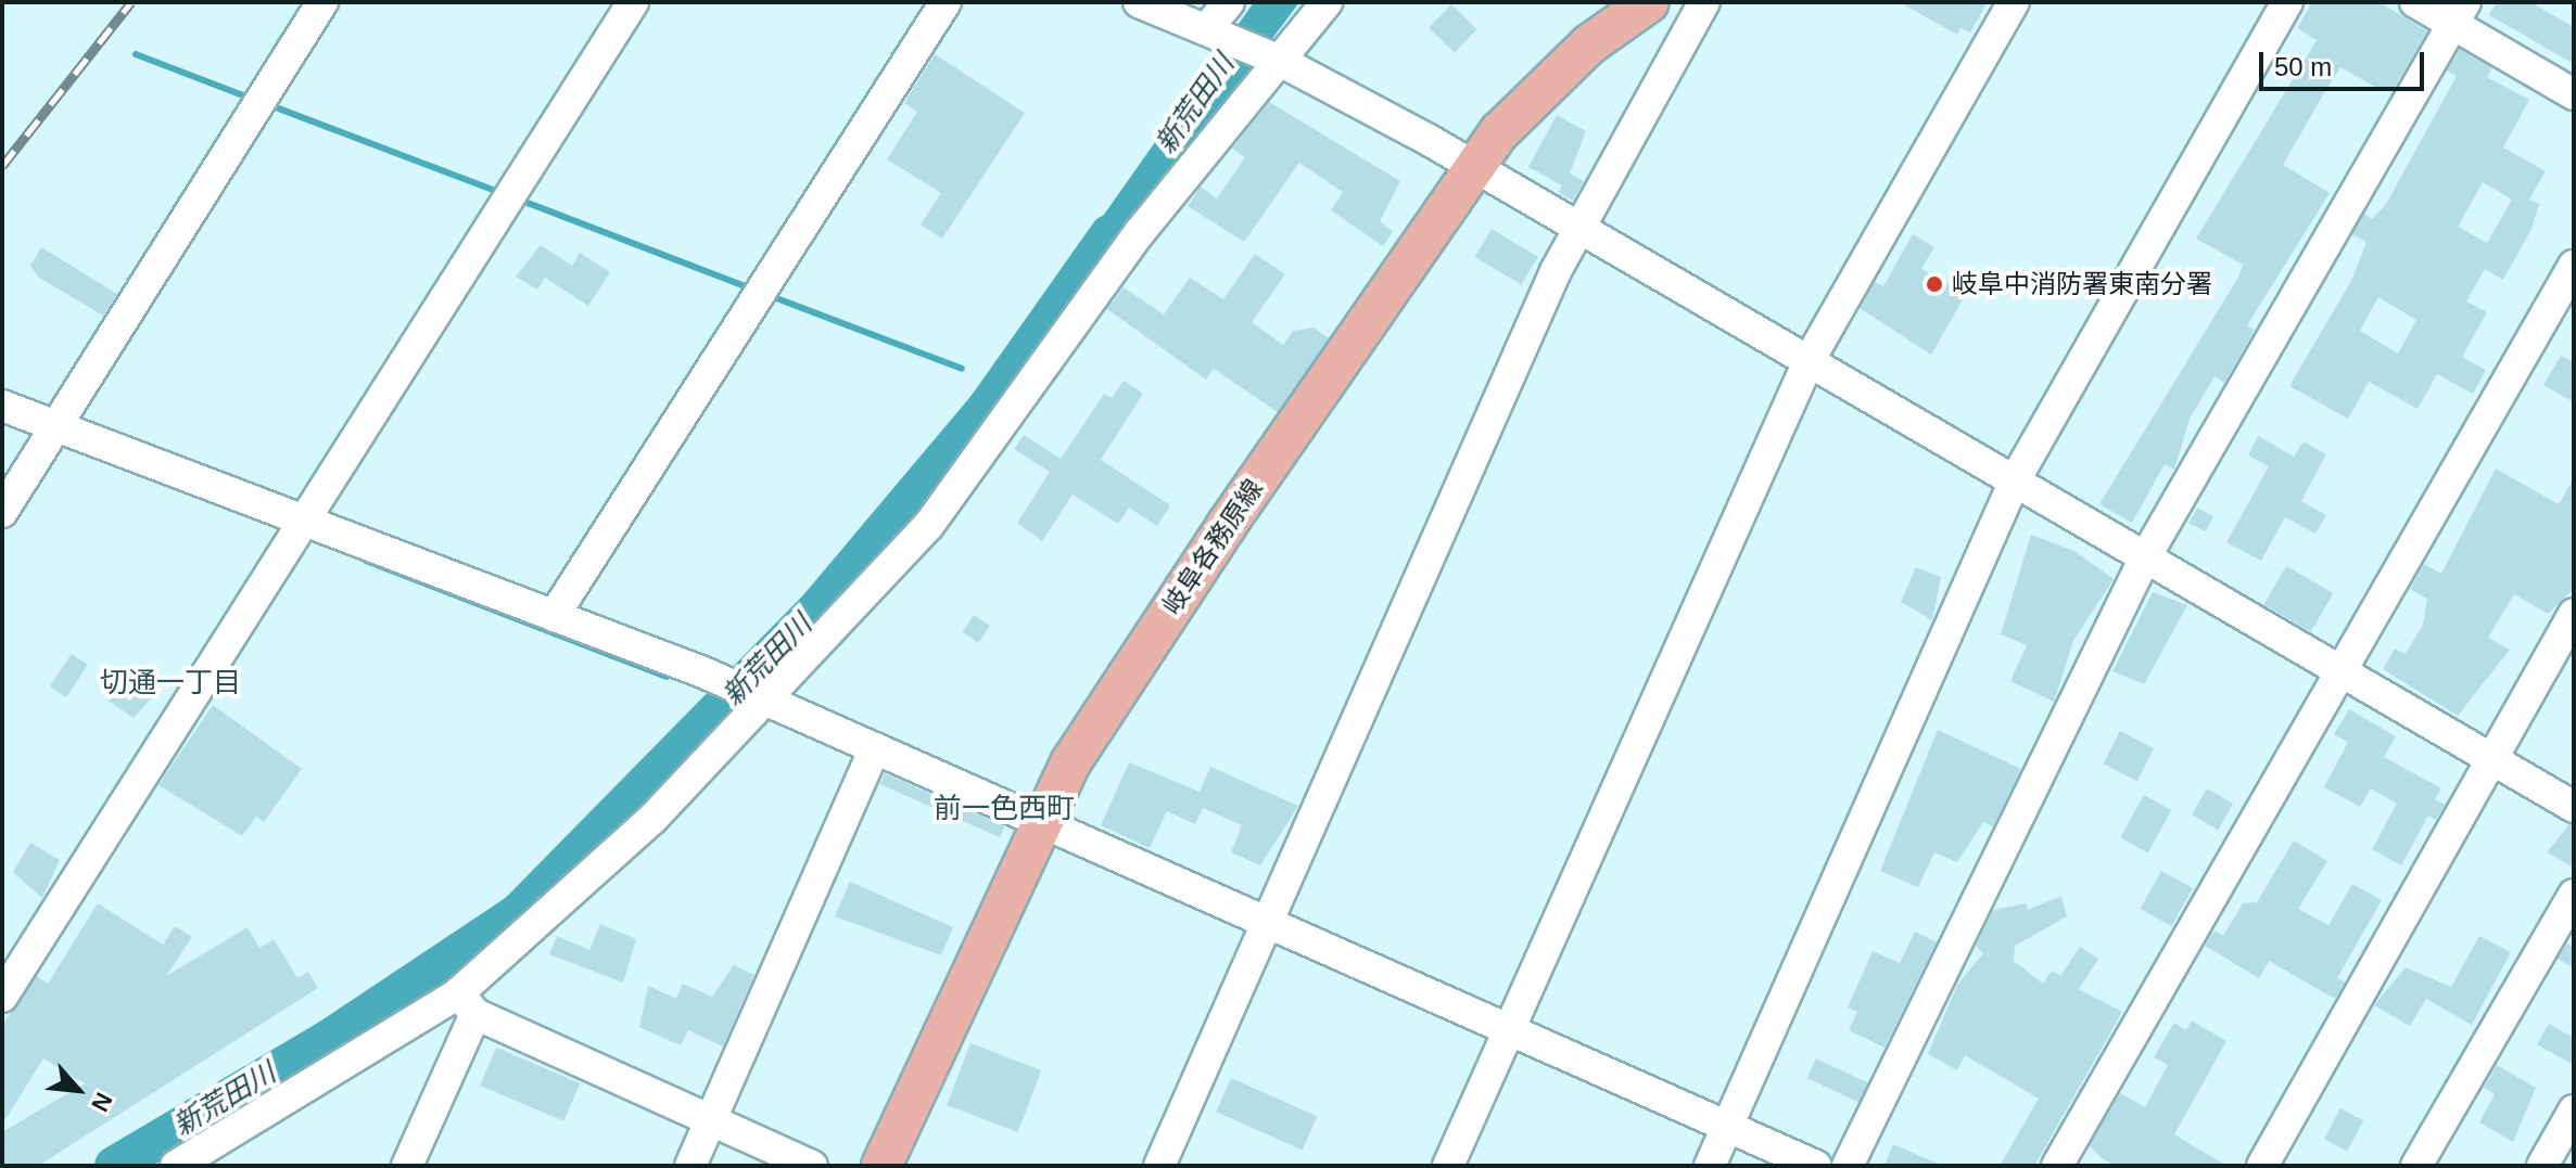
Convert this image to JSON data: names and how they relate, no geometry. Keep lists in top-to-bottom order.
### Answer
{
  "streets": {
    "main road": ["岐阜各務原線"]
  },
  "districts": ["切通一丁目", "前一色西町"],
  "water": ["新荒田川"],
  "places": ["岐阜中消防署東南分署"],
  "scale_bar": "50 m",
  "north": "bottom right"
}
